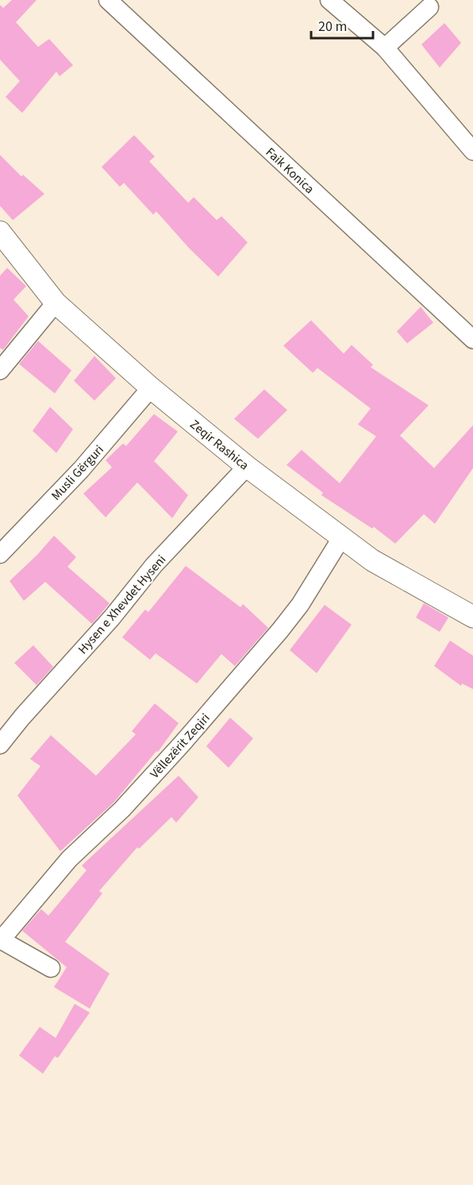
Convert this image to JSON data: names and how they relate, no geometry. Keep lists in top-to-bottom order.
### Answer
{
  "streets": {
    "street": [
      "Faik Konica",
      "Zeqir Rashica",
      "Musli Gërguri",
      "Hysen e Xhevdet Hyseni",
      "Vëllezërit Zeqiri"
    ]
  },
  "crossings": [
    ["Zeqir Rashica", "Musli Gërguri"],
    ["Zeqir Rashica", "Hysen e Xhevdet Hyseni"],
    ["Zeqir Rashica", "Vëllezërit Zeqiri"]
  ],
  "scale_bar": "20 m"
}
